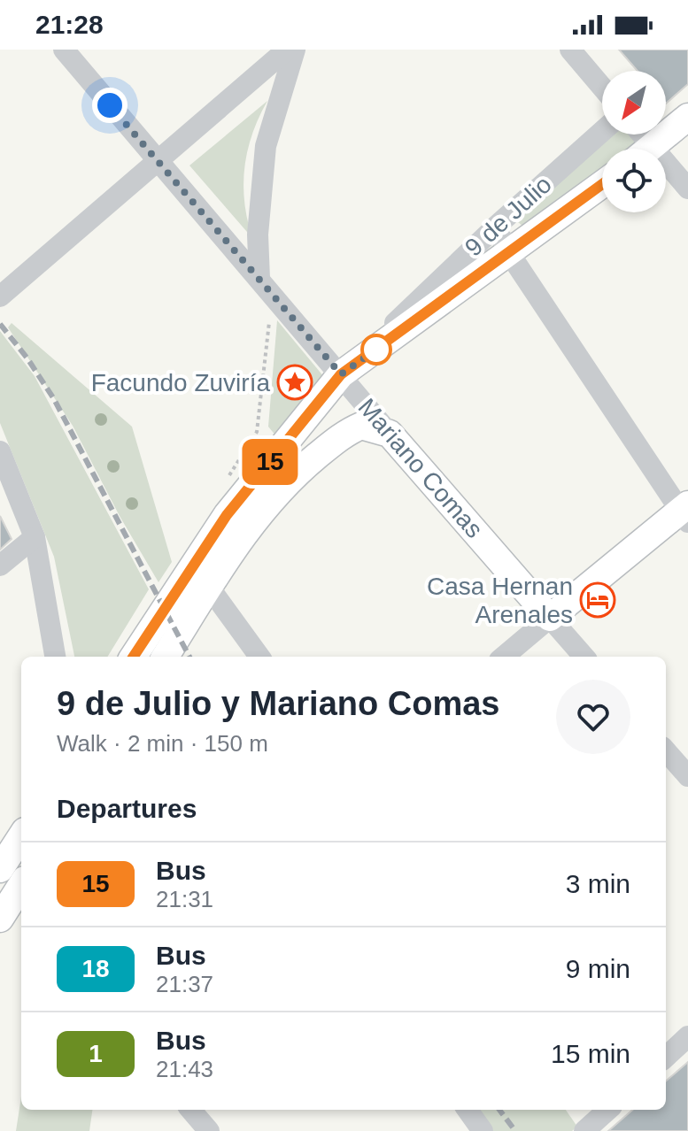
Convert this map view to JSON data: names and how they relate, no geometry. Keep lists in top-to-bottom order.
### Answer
{
  "streets": {
    "main road": ["9 de Julio", "Mariano Comas"]
  },
  "crossings": [
    ["9 de Julio", "Mariano Comas"]
  ],
  "places": {
    "place": ["Facundo Zuviría"],
    "hotel": ["Casa Hernan Arenales"]
  },
  "lines": ["bus line 15"],
  "north": "bottom left",
  "page": {
    "status": "21:28",
    "on_map": "15",
    "heading": [
      ["9 de Julio y Mariano Comas", "Walk · 2 min · 150 m"],
      "Departures"
    ],
    "list": [
      {
        "mark": "15",
        "name": "Bus",
        "note": "21:31",
        "value": "3 min"
      },
      {
        "mark": "18",
        "name": "Bus",
        "note": "21:37",
        "value": "9 min"
      },
      {
        "mark": "1",
        "name": "Bus",
        "note": "21:43",
        "value": "15 min"
      }
    ]
  }
}
